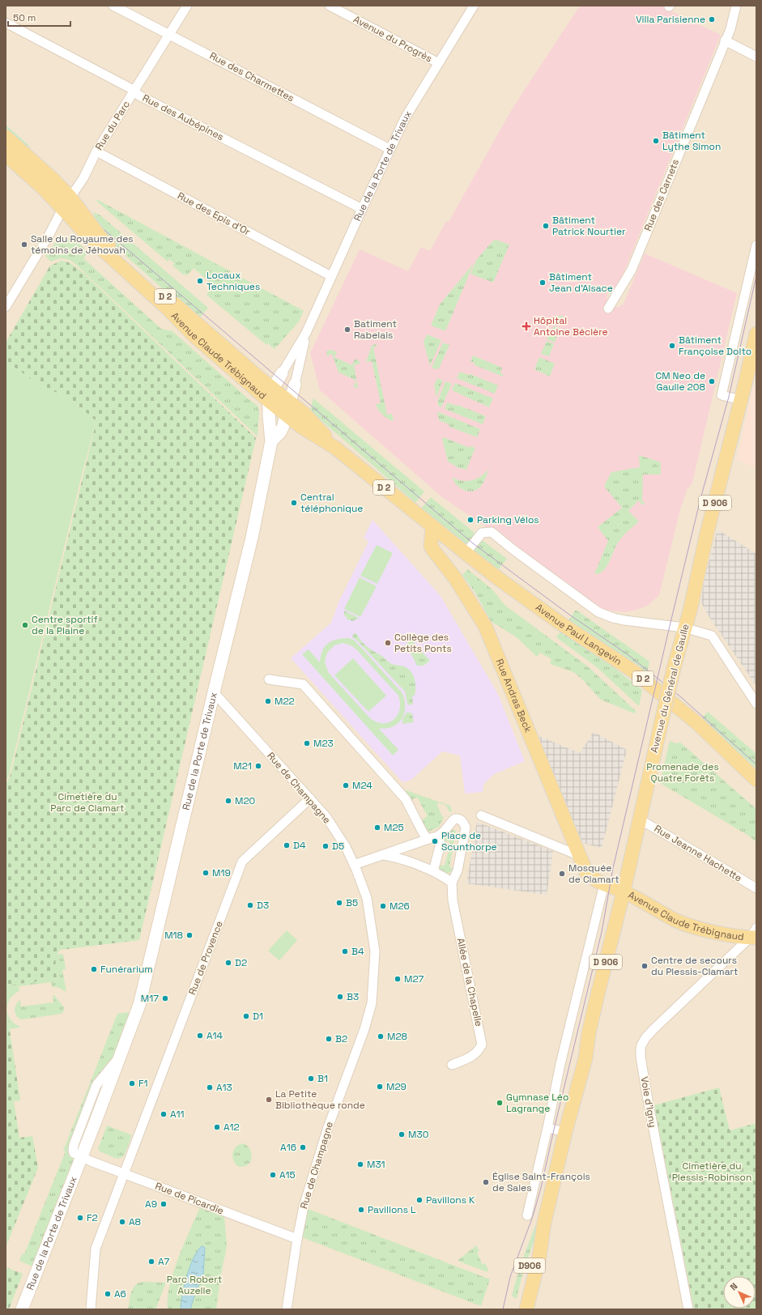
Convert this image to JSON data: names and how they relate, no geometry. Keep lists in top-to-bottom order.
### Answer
{
  "streets": {
    "main road": [
      "D 2",
      "Avenue Claude Trébignaud",
      "D 906",
      "Avenue Paul Langevin",
      "Avenue du Général de Gaulle",
      "Rue Andras Beck",
      "D906"
    ],
    "street": [
      "Avenue du Progrès",
      "Rue des Charmettes",
      "Rue des Aubépines",
      "Rue du Parc",
      "Rue de la Porte de Trivaux",
      "Rue des Carnets",
      "Rue des Epis d'Or",
      "Rue de Champagne",
      "Rue Jeanne Hachette",
      "Rue de Provence",
      "Allée de la Chapelle",
      "Voie d'Igny",
      "Rue de Picardie"
    ]
  },
  "crossings": [
    ["Avenue du Progrès", "Rue de la Porte de Trivaux"],
    ["Rue des Charmettes", "Rue du Parc"],
    ["Rue des Charmettes", "Rue de la Porte de Trivaux"],
    ["Rue des Aubépines", "Rue du Parc"],
    ["Rue des Aubépines", "Rue de la Porte de Trivaux"],
    ["Rue du Parc", "Rue des Epis d'Or"],
    ["Rue du Parc", "D 2"],
    ["Rue du Parc", "Avenue Claude Trébignaud"],
    ["Rue de la Porte de Trivaux", "Rue des Epis d'Or"],
    ["Rue de la Porte de Trivaux", "D 2"],
    ["Rue de la Porte de Trivaux", "Avenue Claude Trébignaud"],
    ["Rue de la Porte de Trivaux", "Rue de Champagne"],
    ["Rue de la Porte de Trivaux", "Rue de Picardie"],
    ["D 2", "Avenue Claude Trébignaud"],
    ["D 2", "Avenue Paul Langevin"],
    ["D 2", "Rue Andras Beck"],
    ["Avenue Claude Trébignaud", "Avenue du Général de Gaulle"],
    ["Avenue Claude Trébignaud", "Rue Andras Beck"],
    ["Avenue Claude Trébignaud", "Voie d'Igny"],
    ["Avenue du Général de Gaulle", "Rue Jeanne Hachette"],
    ["Rue de Champagne", "Rue de Provence"],
    ["Rue de Champagne", "Rue de Picardie"],
    ["Rue de Provence", "Rue de Picardie"]
  ],
  "parks": [
    "Promenade des Quatre Forêts",
    "Cimetière du Parc de Clamart",
    "Cimetière du Plessis-Robinson",
    "Parc Robert Auzelle"
  ],
  "places": {
    "other": [
      "Villa Parisienne",
      "Bâtiment Lythe Simon",
      "Bâtiment Patrick Nourtier",
      "Salle du Royaume des témoins de Jéhovah",
      "Locaux Techniques",
      "Bâtiment Jean d'Alsace",
      "Batiment Rabelais",
      "Bâtiment Françoise Dolto",
      "CM Neo de Gaulle 208",
      "Central téléphonique",
      "Parking Vélos",
      "Centre sportif de la Plaine",
      "Collège des Petits Ponts",
      "M22",
      "M23",
      "M21",
      "M24",
      "M20",
      "M25",
      "Place de Scunthorpe",
      "D4",
      "D5",
      "M19",
      "Mosquée de Clamart",
      "B5",
      "D3",
      "M26",
      "M18",
      "B4",
      "D2",
      "Centre de secours du Plessis-Clamart",
      "Funérarium",
      "M27",
      "B3",
      "M17",
      "D1",
      "A14",
      "M28",
      "B2",
      "B1",
      "F1",
      "M29",
      "A13",
      "La Petite Bibliothèque ronde",
      "Gymnase Léo Lagrange",
      "A11",
      "A12",
      "M30",
      "A16",
      "M31",
      "A15",
      "Église Saint-François de Sales",
      "Pavillons K",
      "A9",
      "Pavillons L",
      "F2",
      "A8",
      "A7",
      "A6"
    ],
    "health": ["Hôpital Antoine Béclère"]
  },
  "scale_bar": "50 m",
  "north": "top left"
}
